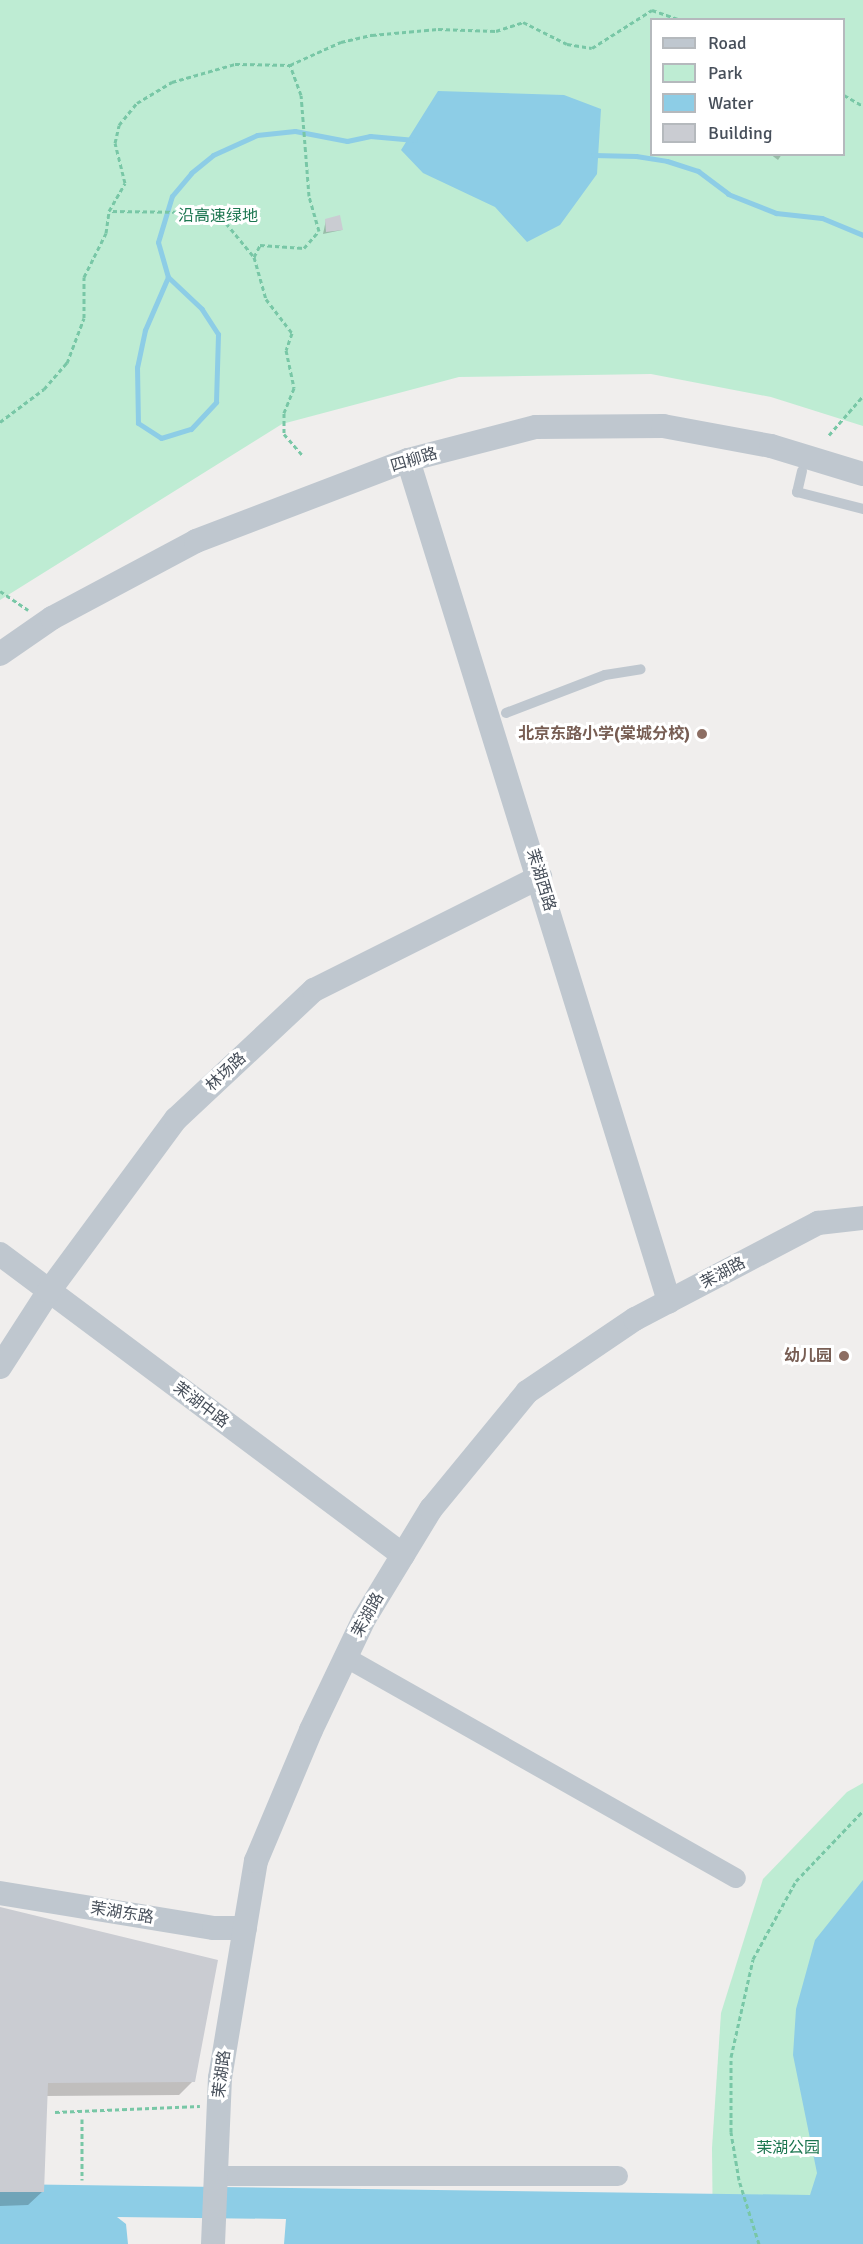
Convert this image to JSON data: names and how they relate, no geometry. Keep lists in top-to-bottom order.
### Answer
{
  "streets": {
    "street": [
      "四柳路",
      "茉湖西路",
      "林场路",
      "茉湖路",
      "茉湖中路",
      "茉湖东路"
    ]
  },
  "crossings": [
    ["四柳路", "茉湖西路"],
    ["茉湖西路", "林场路"],
    ["茉湖西路", "茉湖路"],
    ["林场路", "茉湖中路"],
    ["茉湖路", "茉湖中路"],
    ["茉湖路", "茉湖东路"]
  ],
  "parks": ["沿高速绿地", "茉湖公园"],
  "places": ["北京东路小学(棠城分校)", "幼儿园"],
  "legend": [
    "Road",
    "Park",
    "Water",
    "Building"
  ]
}
